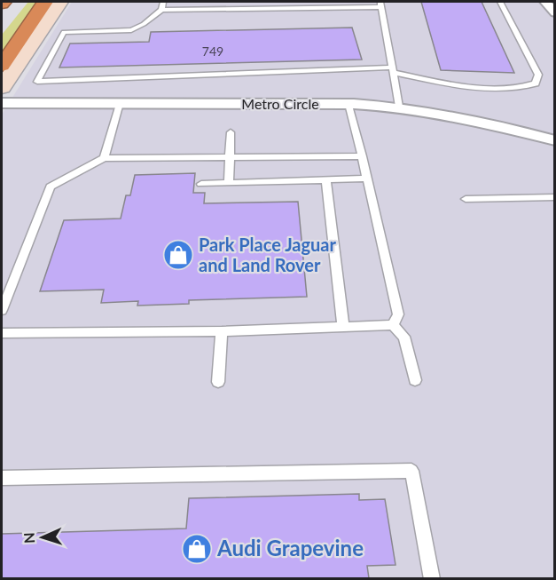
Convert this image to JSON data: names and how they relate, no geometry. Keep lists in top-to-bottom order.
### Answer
{
  "streets": {
    "street": ["Metro Circle"]
  },
  "places": {
    "shop": ["Park Place Jaguar and Land Rover", "Audi Grapevine"]
  },
  "house_numbers": ["749"],
  "north": "left"
}
